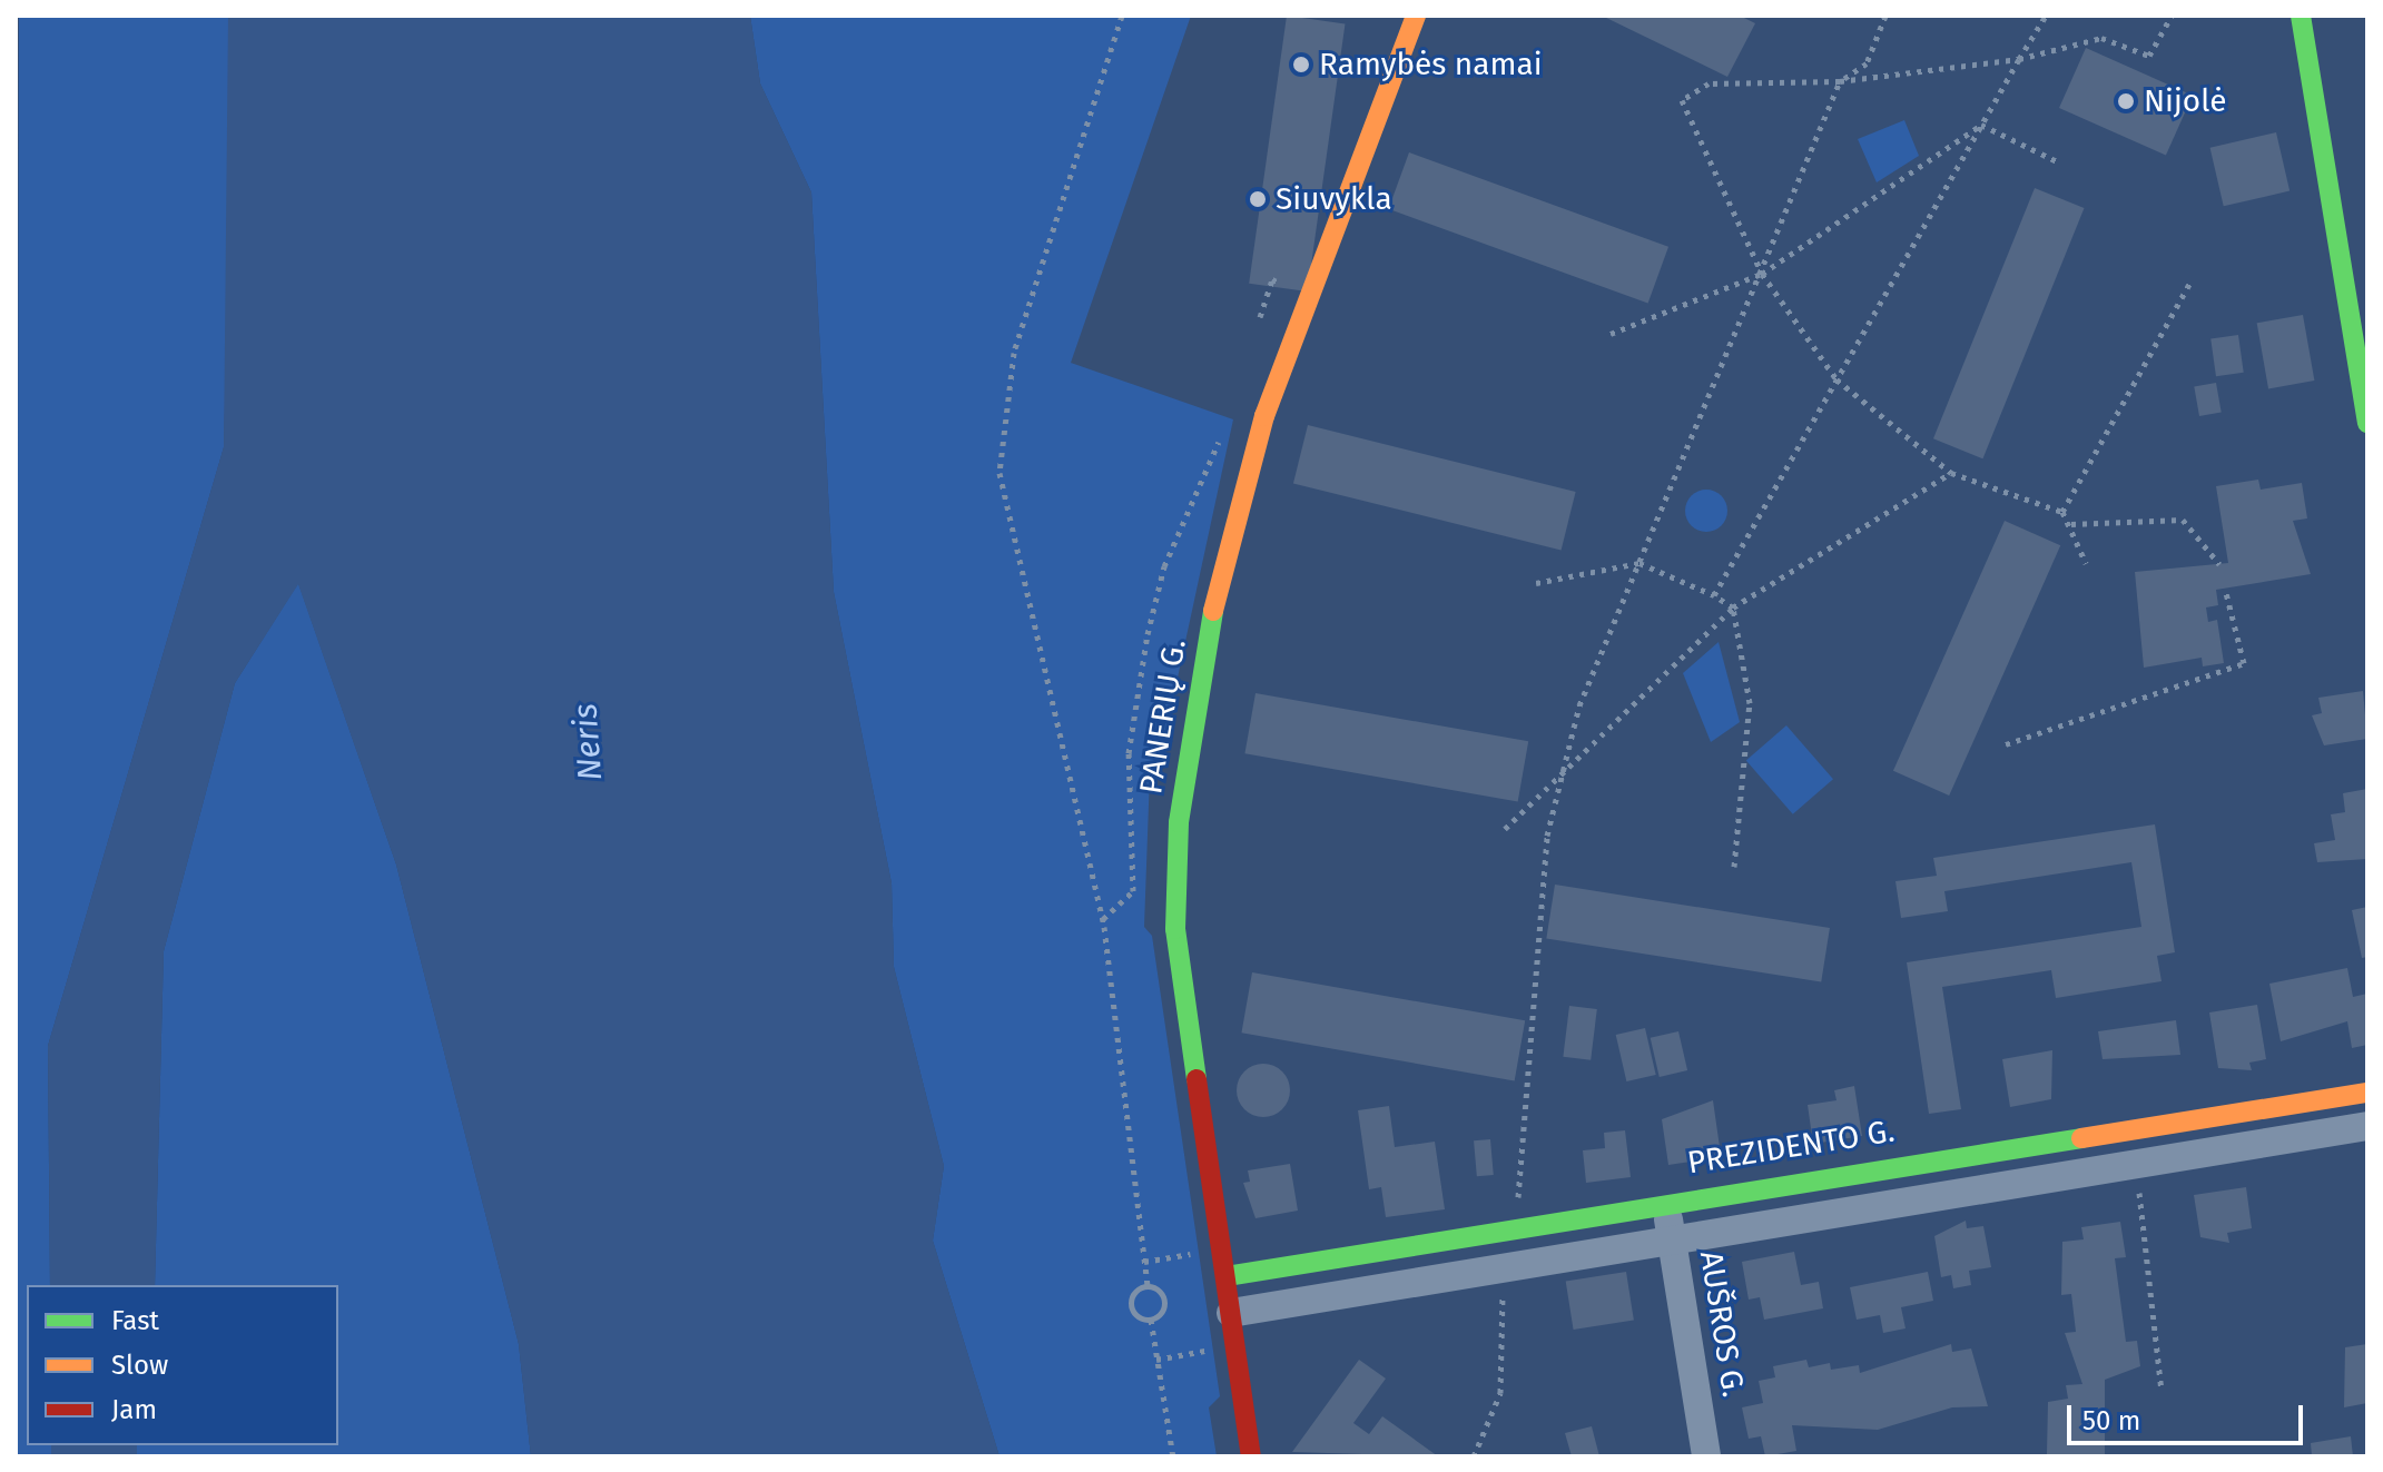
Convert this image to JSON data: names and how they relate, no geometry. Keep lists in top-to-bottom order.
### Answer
{
  "streets": {
    "street": ["PANERIŲ G.", "PREZIDENTO G.", "AUŠROS G."]
  },
  "crossings": [
    ["PANERIŲ G.", "PREZIDENTO G."],
    ["PREZIDENTO G.", "AUŠROS G."]
  ],
  "water": ["Neris"],
  "places": ["Ramybės namai", "Nijolė", "Siuvykla"],
  "legend": ["Fast", "Slow", "Jam"],
  "scale_bar": "50 m"
}
